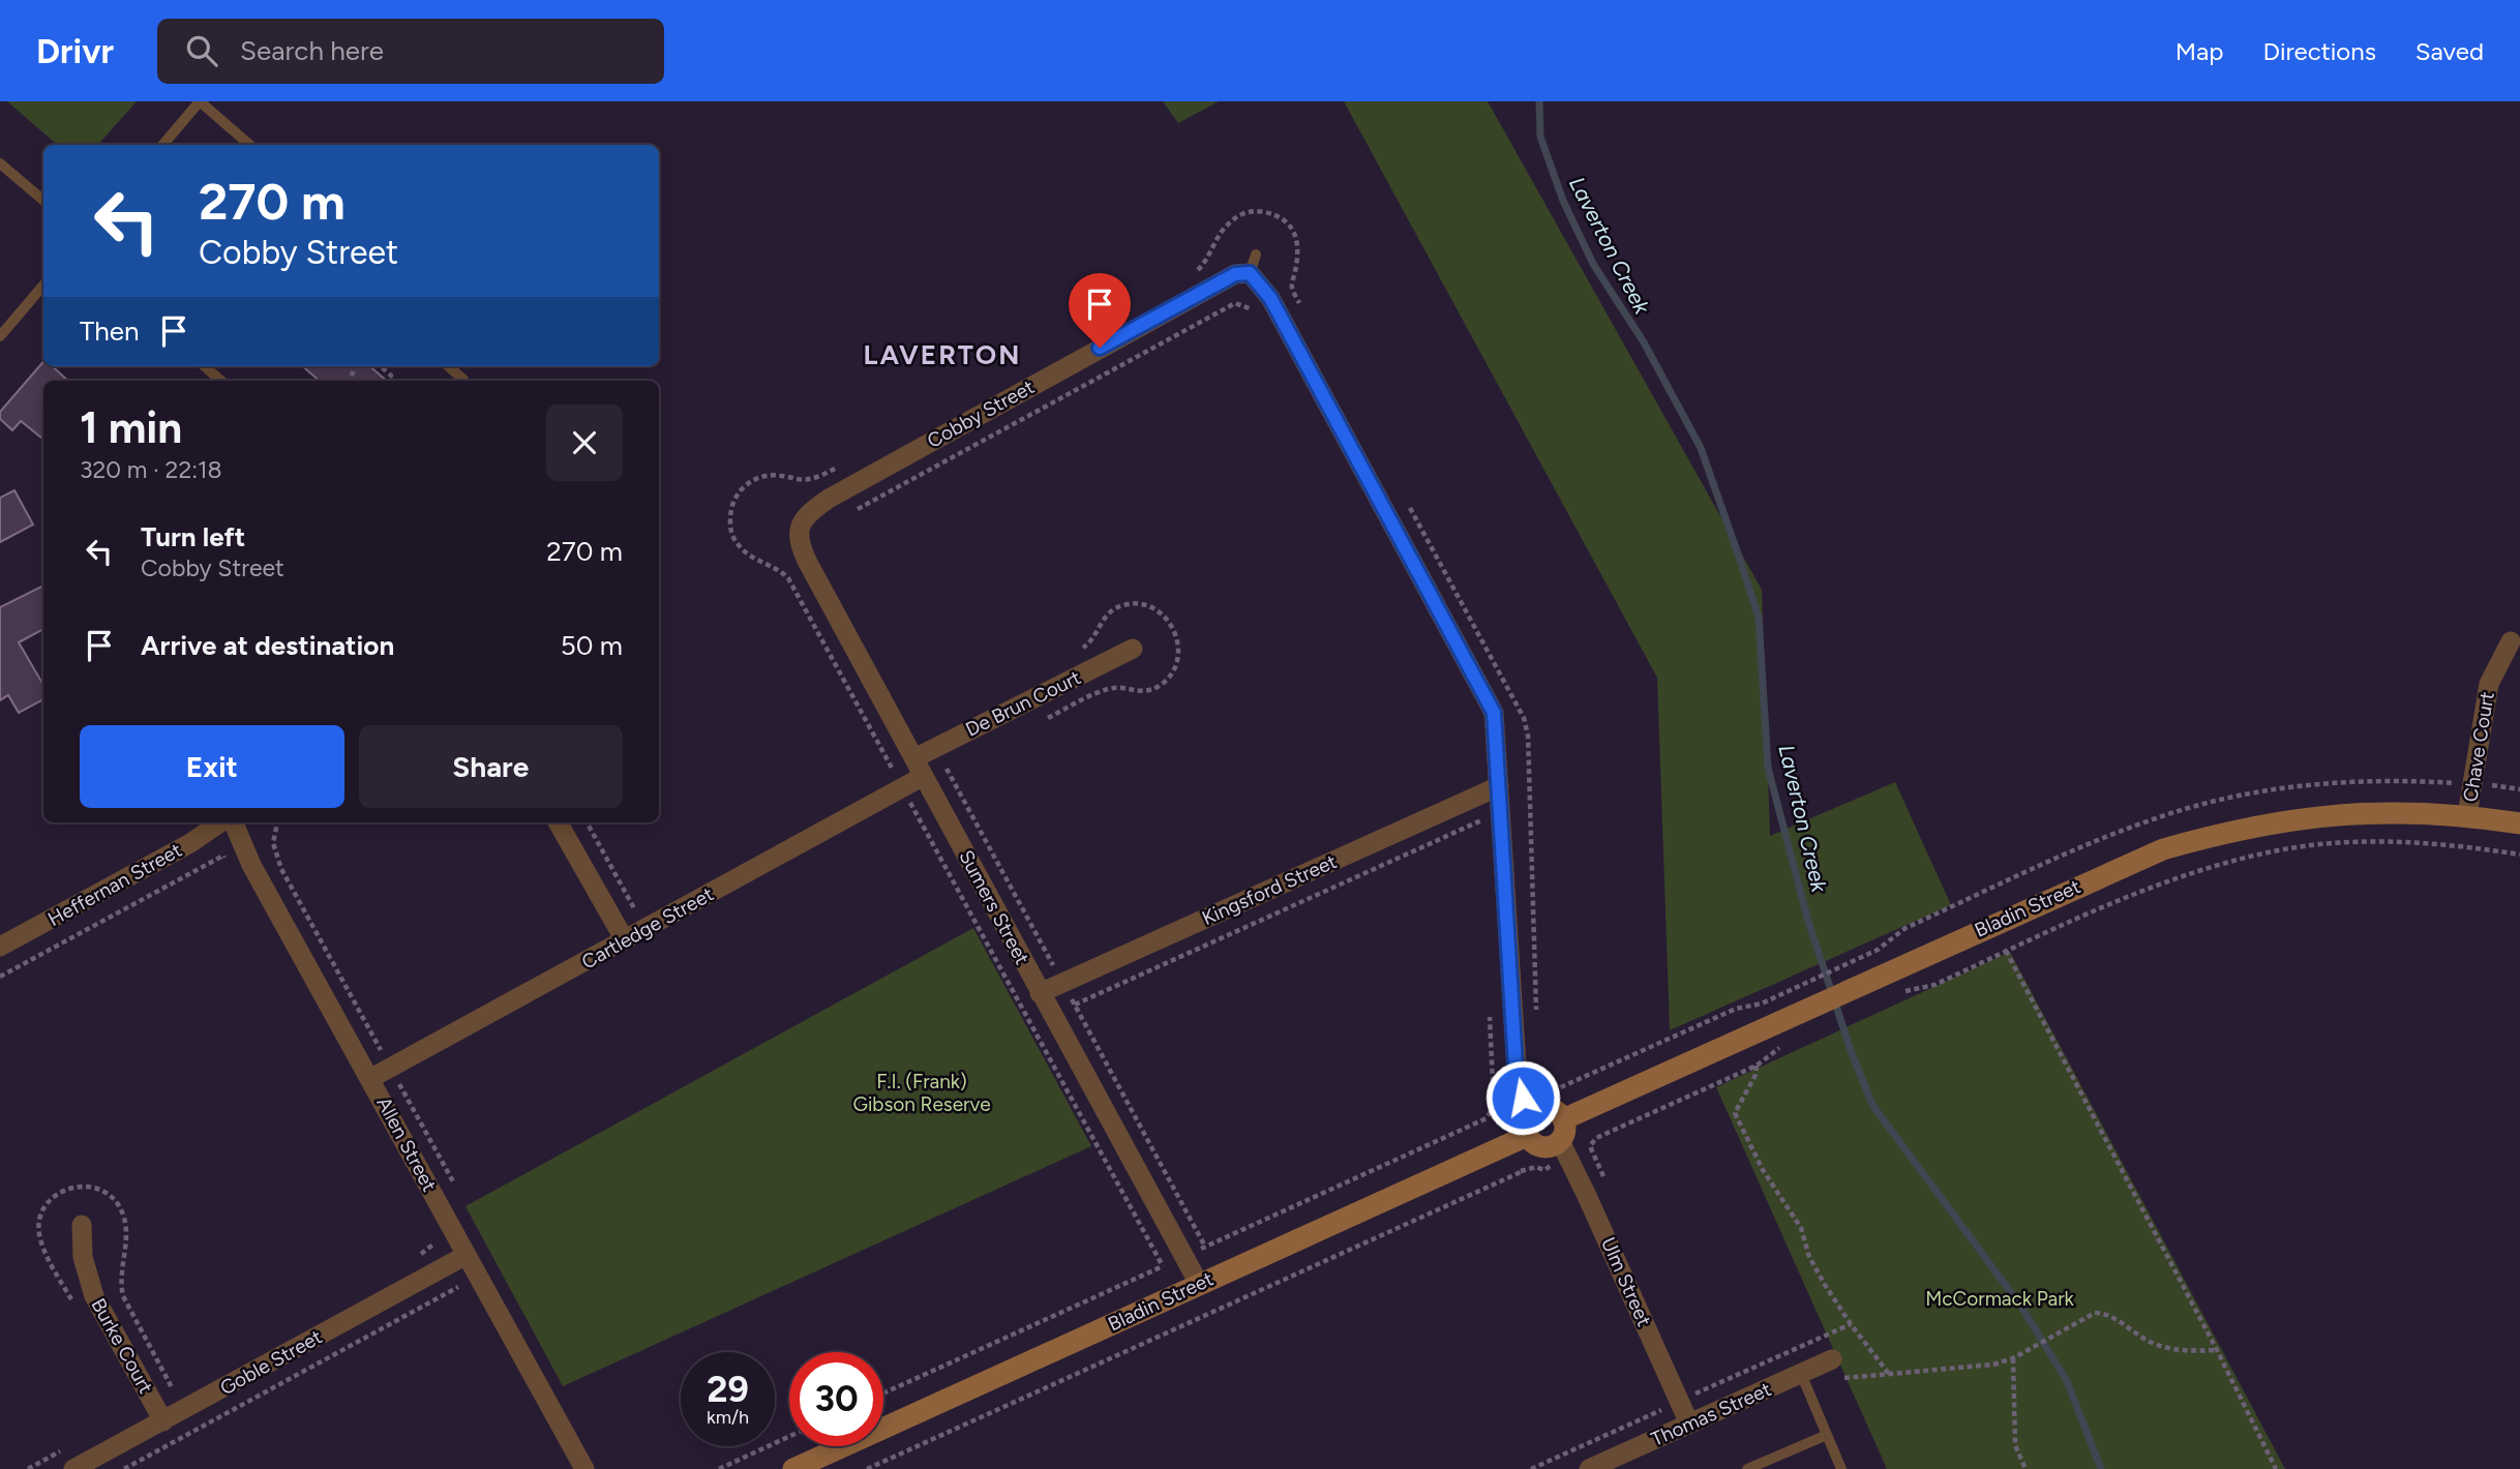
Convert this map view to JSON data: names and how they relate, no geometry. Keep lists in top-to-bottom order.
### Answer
{
  "streets": {
    "street": [
      "Cobby Street",
      "De Brun Court",
      "Chave Court",
      "Heffernan Street",
      "Kingsford Street",
      "Sumers Street",
      "Bladin Street",
      "Cartledge Street",
      "Allen Street",
      "Ulm Street",
      "Burke Court",
      "Goble Street",
      "Thomas Street"
    ]
  },
  "crossings": [
    ["Cobby Street", "Kingsford Street"],
    ["Cobby Street", "Sumers Street"],
    ["De Brun Court", "Sumers Street"],
    ["De Brun Court", "Cartledge Street"],
    ["Chave Court", "Bladin Street"],
    ["Kingsford Street", "Sumers Street"],
    ["Sumers Street", "Bladin Street"],
    ["Sumers Street", "Cartledge Street"],
    ["Bladin Street", "Ulm Street"],
    ["Cartledge Street", "Allen Street"],
    ["Allen Street", "Goble Street"],
    ["Ulm Street", "Thomas Street"],
    ["Burke Court", "Goble Street"]
  ],
  "districts": ["LAVERTON"],
  "water": ["Laverton Creek"],
  "parks": ["F.I. (Frank) Gibson Reserve", "McCormack Park"],
  "page": {
    "header": "Drivr",
    "search": "Search here",
    "nav": ["Map", "Directions", "Saved"],
    "turn": ["270 m", "Cobby Street"],
    "then": "Then",
    "heading": ["1 min", "320 m · 22:18"],
    "list": [
      {
        "name": "Turn left",
        "note": "Cobby Street",
        "value": "270 m"
      },
      {
        "name": "Arrive at destination",
        "value": "50 m"
      }
    ],
    "buttons": ["Exit", "Share"],
    "speed": "29 km/h",
    "limit": "30"
  }
}
